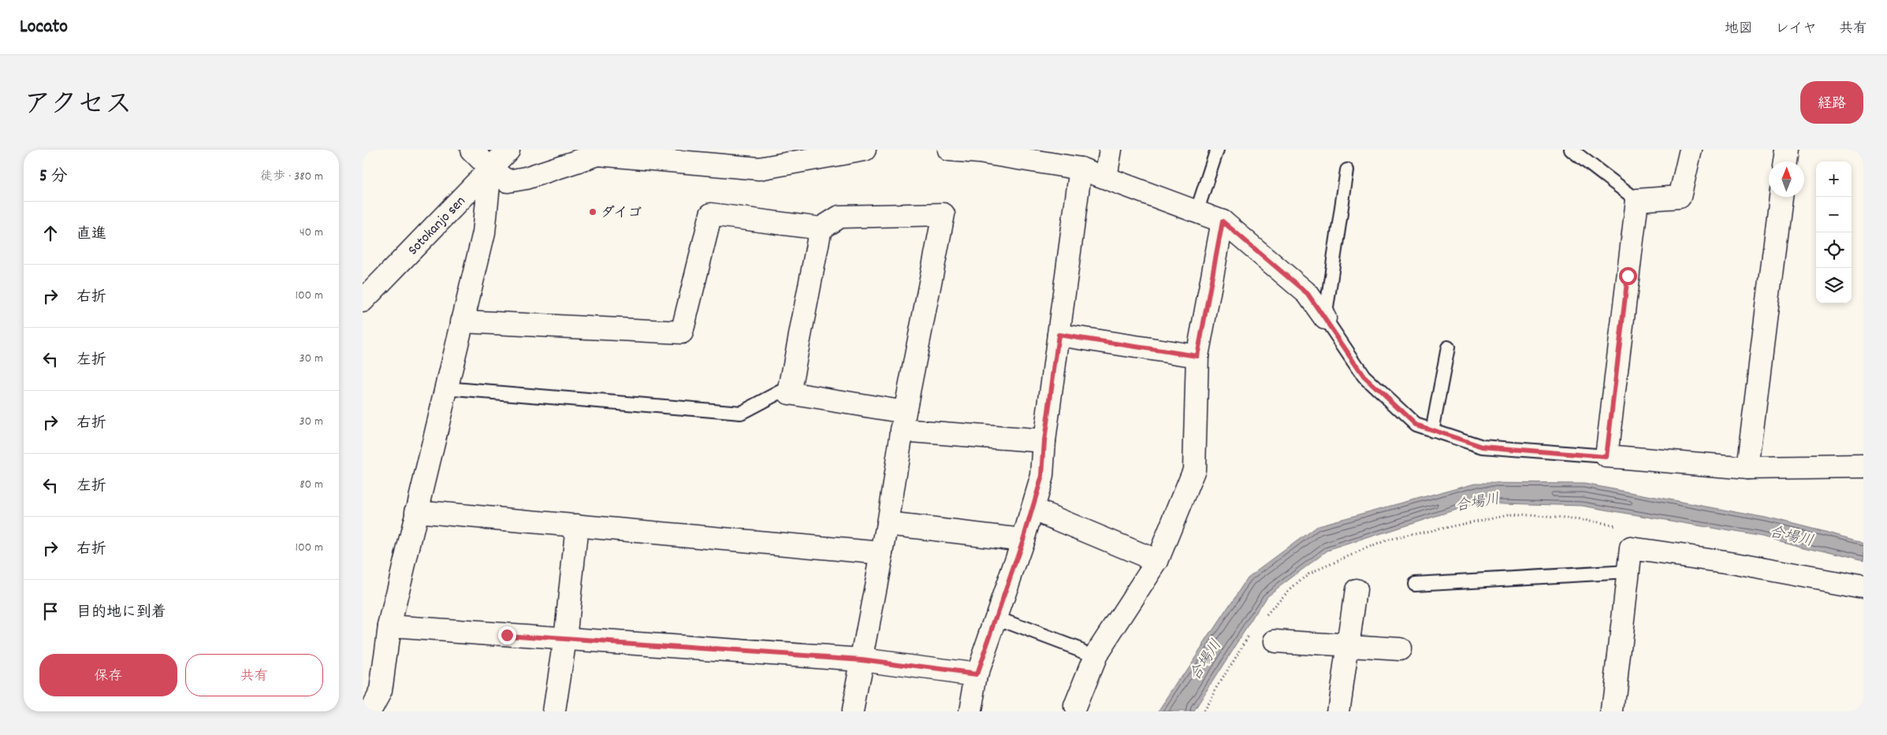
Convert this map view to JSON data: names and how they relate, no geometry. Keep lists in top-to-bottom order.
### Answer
{
  "streets": {
    "street": ["Sotokanjo sen"]
  },
  "water": ["合場川"],
  "places": ["ダイゴ"],
  "north": "top",
  "page": {
    "header": "Locato",
    "nav": ["地図", "レイヤ", "共有"],
    "title": "アクセス",
    "buttons": [
      "経路",
      ["保存", "共有"]
    ],
    "heading": ["5 分", "徒歩 · 380 m"],
    "map_buttons": ["+", "−"],
    "list": [
      ["直進", "40 m"],
      ["右折", "100 m"],
      ["左折", "30 m"],
      ["右折", "30 m"],
      ["左折", "80 m"],
      ["右折", "100 m"],
      "目的地に到着"
    ]
  }
}
